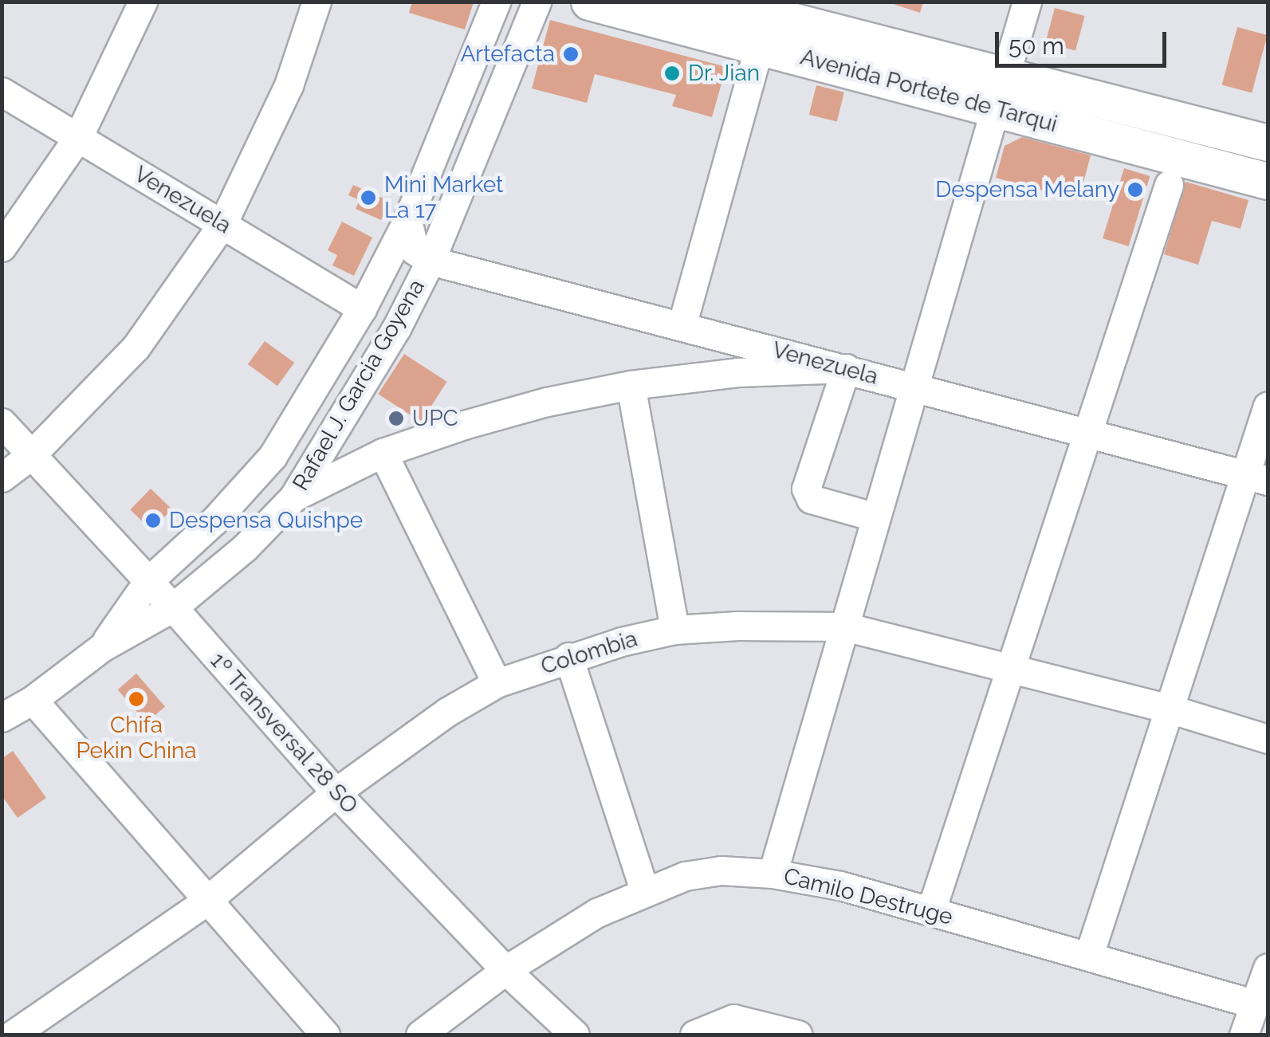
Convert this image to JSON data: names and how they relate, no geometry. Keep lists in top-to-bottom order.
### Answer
{
  "streets": {
    "main road": ["Avenida Portete de Tarqui"],
    "street": [
      "Venezuela",
      "Rafael J. Garcia Goyena",
      "Colombia",
      "1º Transversal 28 SO",
      "Camilo Destruge"
    ]
  },
  "crossings": [
    ["Venezuela", "Rafael J. Garcia Goyena"],
    ["Rafael J. Garcia Goyena", "1º Transversal 28 SO"],
    ["Colombia", "1º Transversal 28 SO"],
    ["1º Transversal 28 SO", "Camilo Destruge"]
  ],
  "places": [
    "Artefacta",
    "Dr. Jian",
    "Despensa Melany",
    "Mini Market La 17",
    "UPC",
    "Despensa Quishpe",
    "Chifa Pekin China"
  ],
  "scale_bar": "50 m"
}
